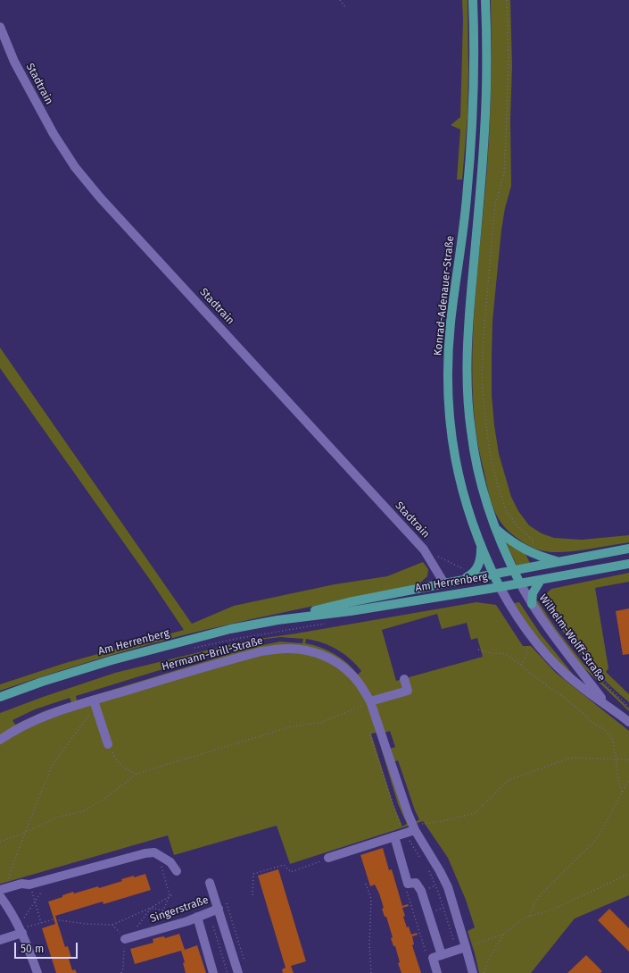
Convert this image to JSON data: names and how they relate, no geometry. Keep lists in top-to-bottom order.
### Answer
{
  "streets": {
    "main road": ["Konrad-Adenauer-Straße", "Am Herrenberg"],
    "street": [
      "Stadtrain",
      "Wilhelm-Wolff-Straße",
      "Hermann-Brill-Straße",
      "Singerstraße"
    ]
  },
  "crossings": [
    ["Stadtrain", "Am Herrenberg"],
    ["Konrad-Adenauer-Straße", "Am Herrenberg"],
    ["Konrad-Adenauer-Straße", "Wilhelm-Wolff-Straße"],
    ["Am Herrenberg", "Wilhelm-Wolff-Straße"]
  ],
  "scale_bar": "50 m"
}
